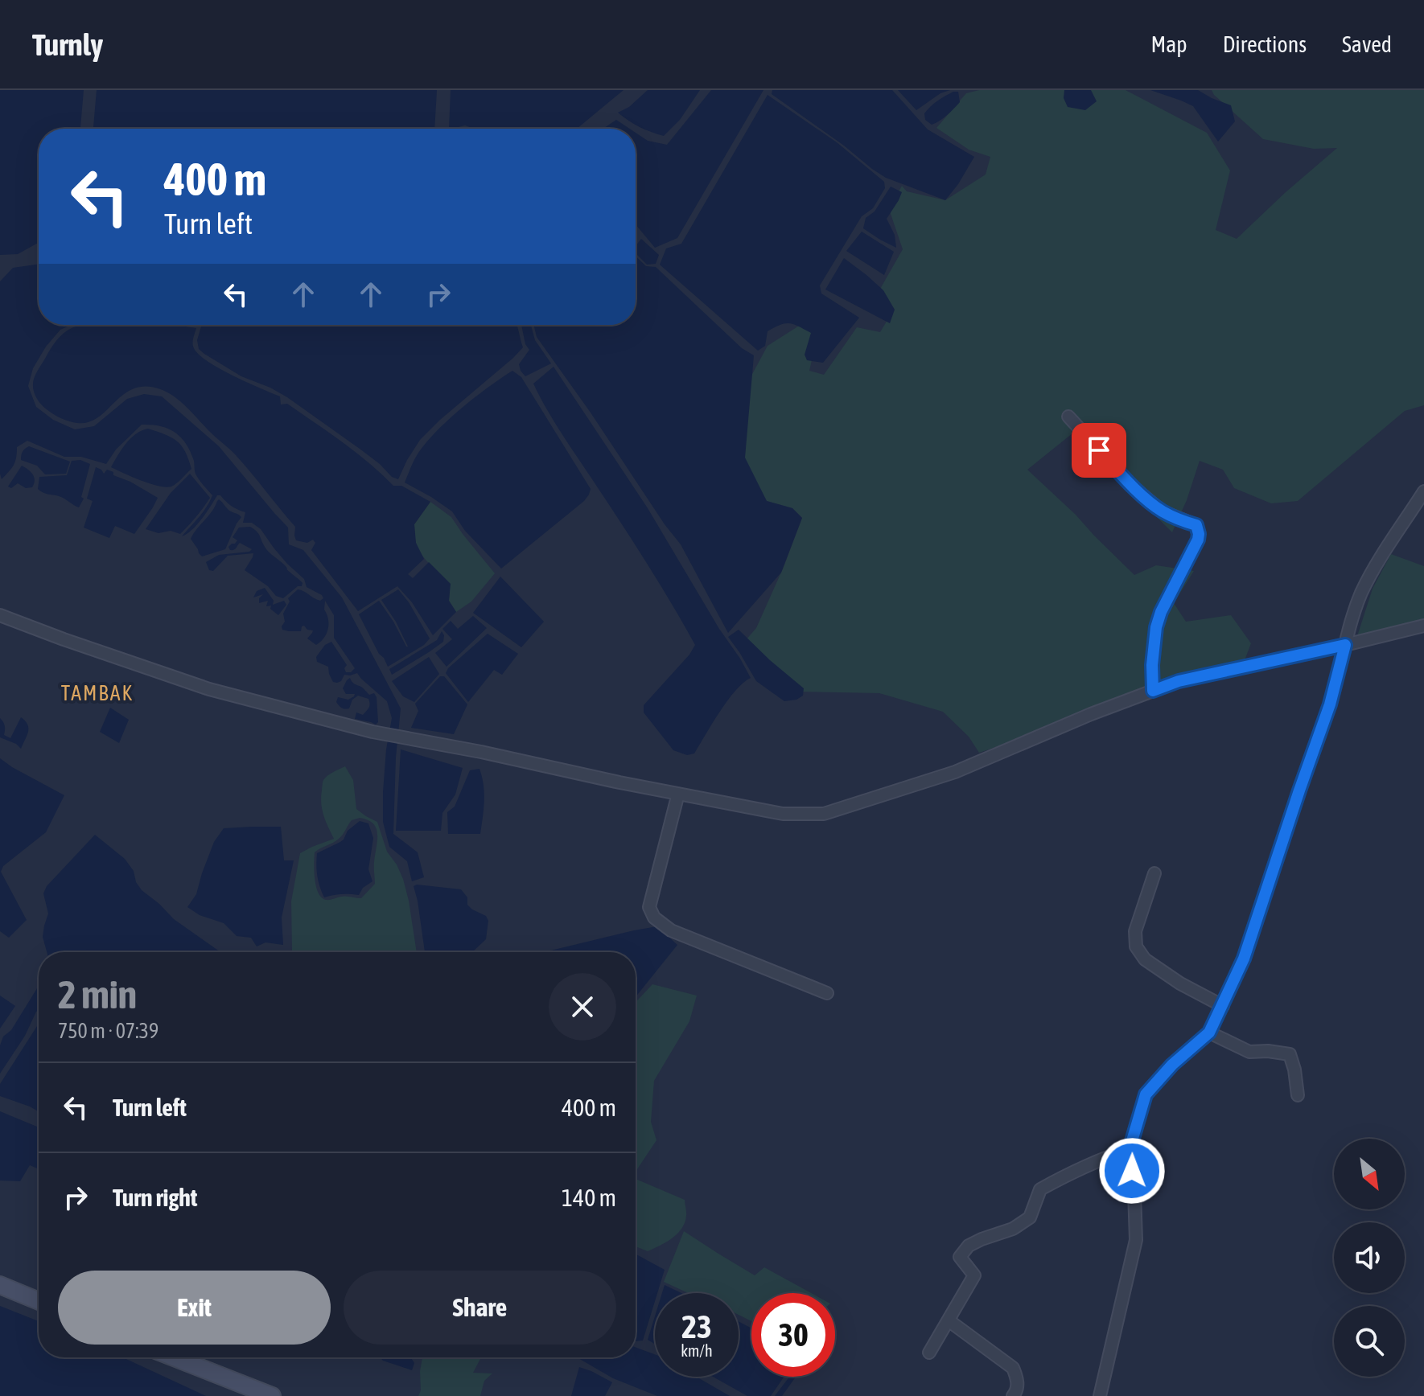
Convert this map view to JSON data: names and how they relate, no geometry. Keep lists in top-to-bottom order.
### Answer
{
  "districts": ["TAMBAK"],
  "north": "bottom right",
  "page": {
    "header": "Turnly",
    "nav": ["Map", "Directions", "Saved"],
    "turn": ["400 m", "Turn left"],
    "heading": ["2 min", "750 m · 07:39"],
    "list": [
      {
        "name": "Turn left",
        "value": "400 m"
      },
      {
        "name": "Turn right",
        "value": "140 m"
      }
    ],
    "buttons": ["Exit", "Share"],
    "speed": "23 km/h",
    "limit": "30"
  }
}
